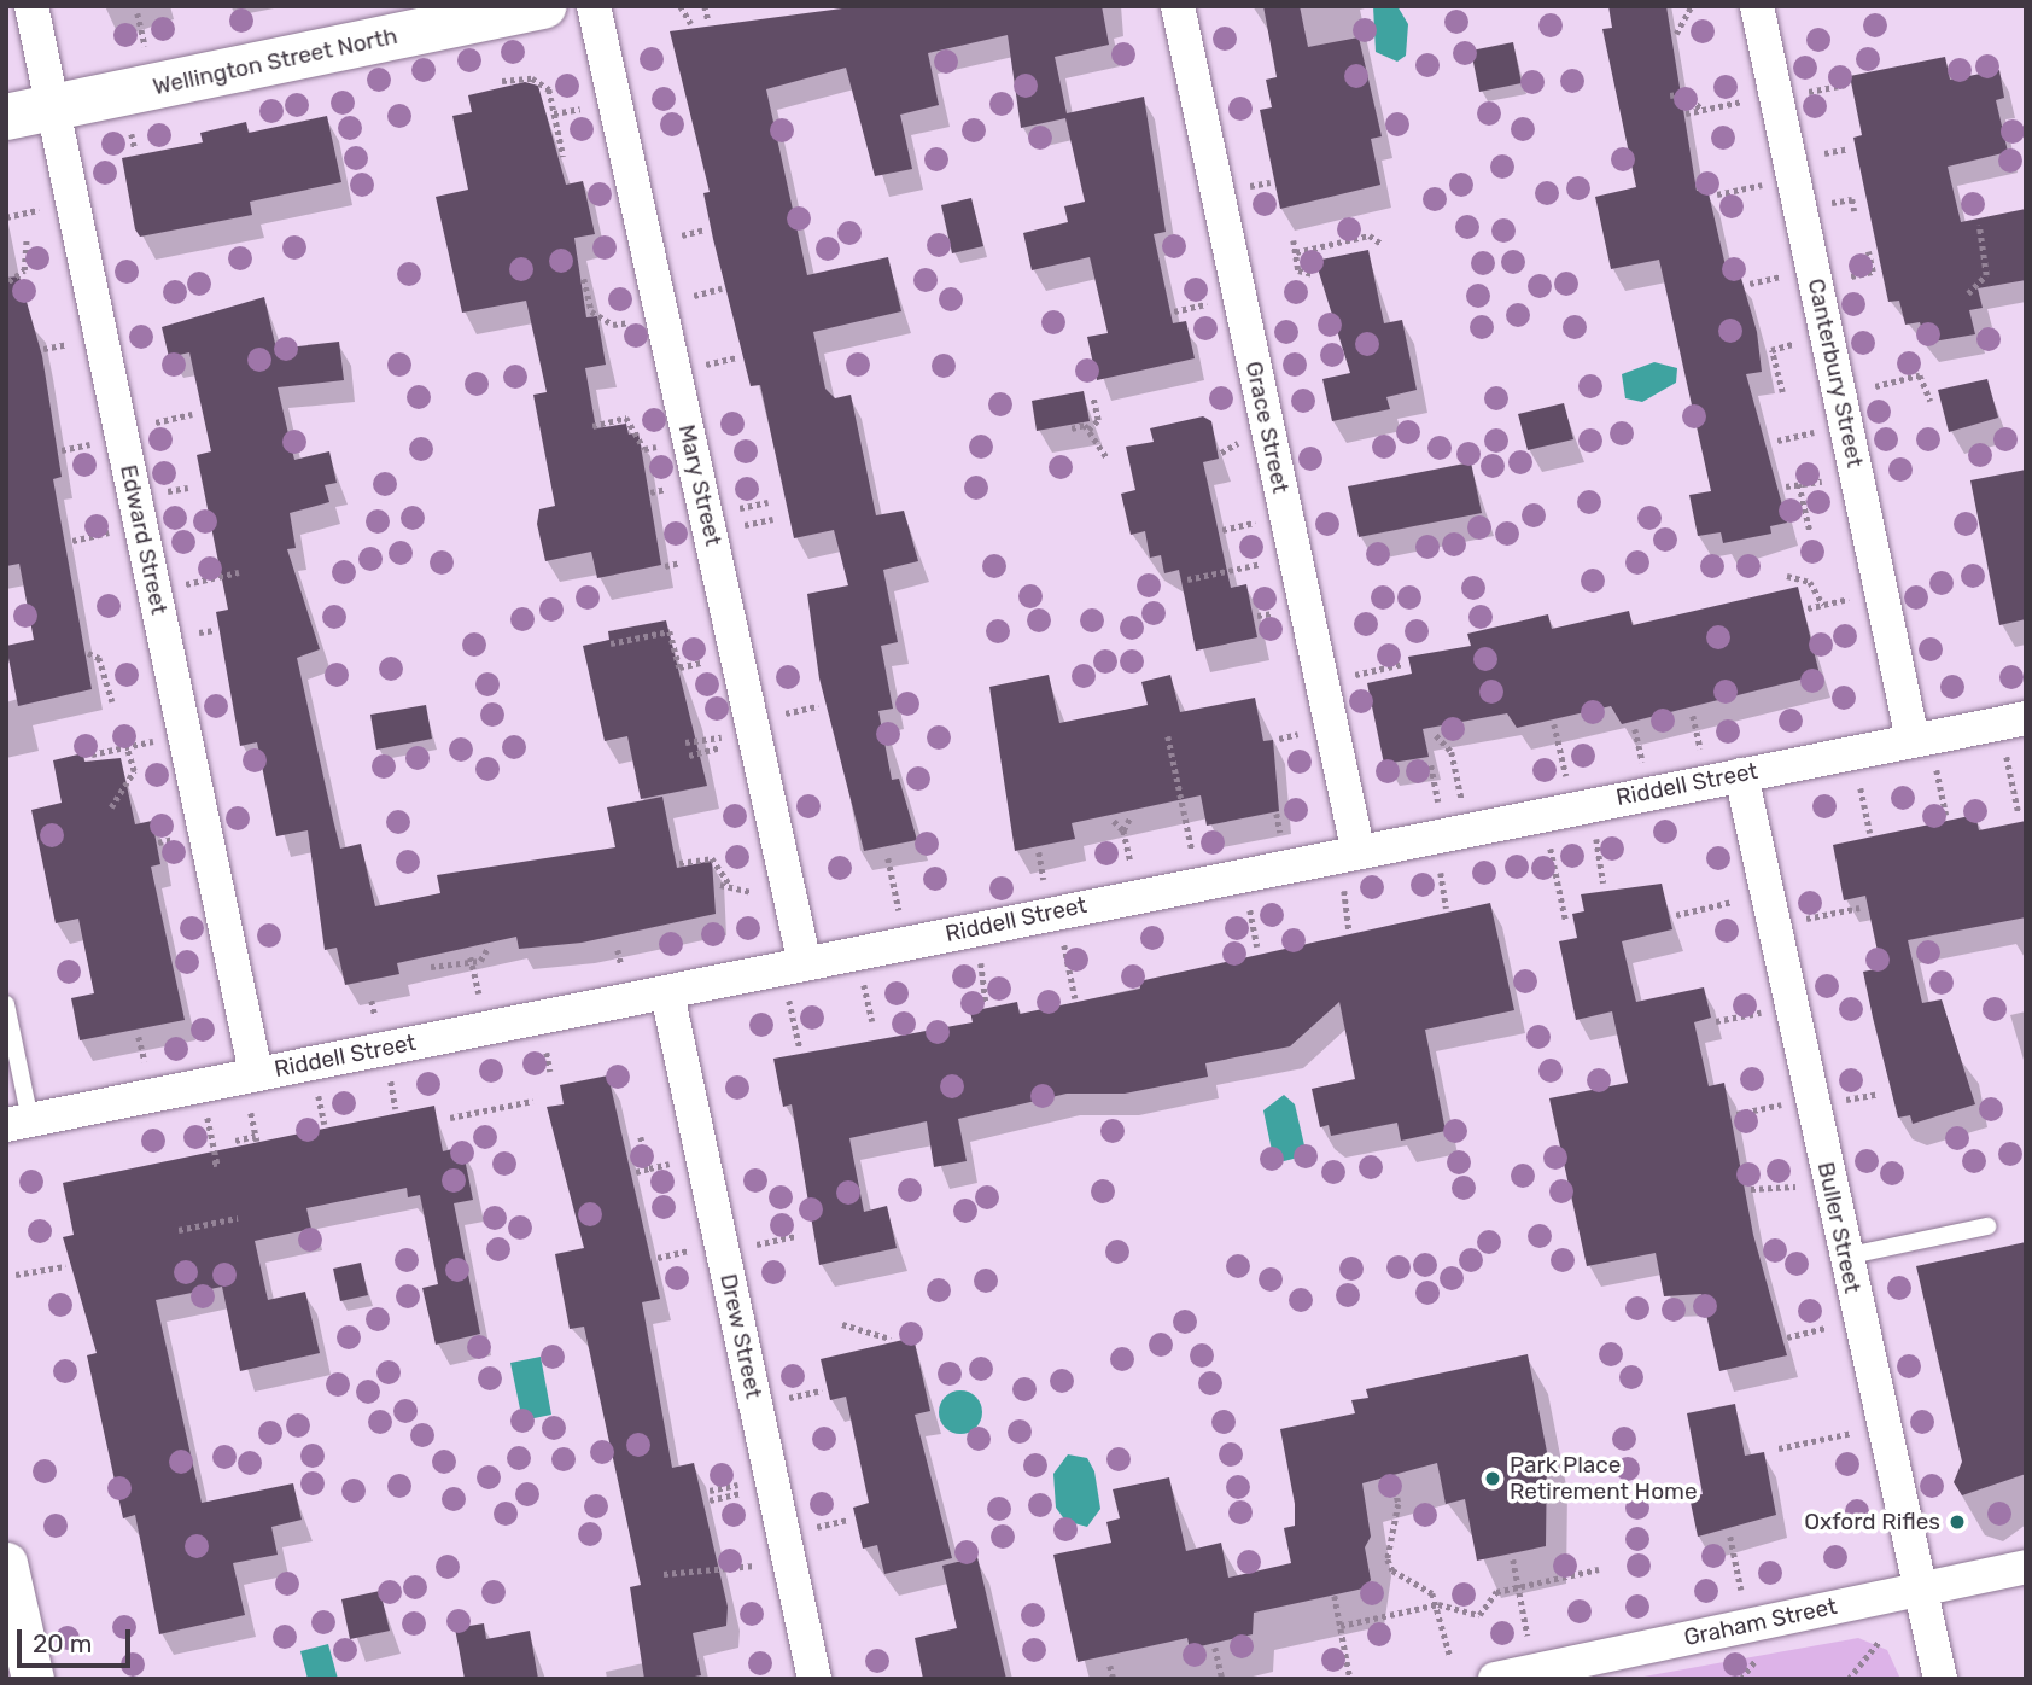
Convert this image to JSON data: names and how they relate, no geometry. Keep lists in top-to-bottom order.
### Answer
{
  "streets": {
    "main road": ["Wellington Street North"],
    "street": [
      "Canterbury Street",
      "Grace Street",
      "Mary Street",
      "Edward Street",
      "Riddell Street",
      "Buller Street",
      "Drew Street",
      "Graham Street"
    ]
  },
  "crossings": [
    ["Wellington Street North", "Edward Street"],
    ["Canterbury Street", "Riddell Street"],
    ["Grace Street", "Riddell Street"],
    ["Mary Street", "Riddell Street"],
    ["Edward Street", "Riddell Street"],
    ["Riddell Street", "Buller Street"],
    ["Riddell Street", "Drew Street"],
    ["Buller Street", "Graham Street"]
  ],
  "places": ["Park Place Retirement Home", "Oxford Rifles"],
  "scale_bar": "20 m"
}
